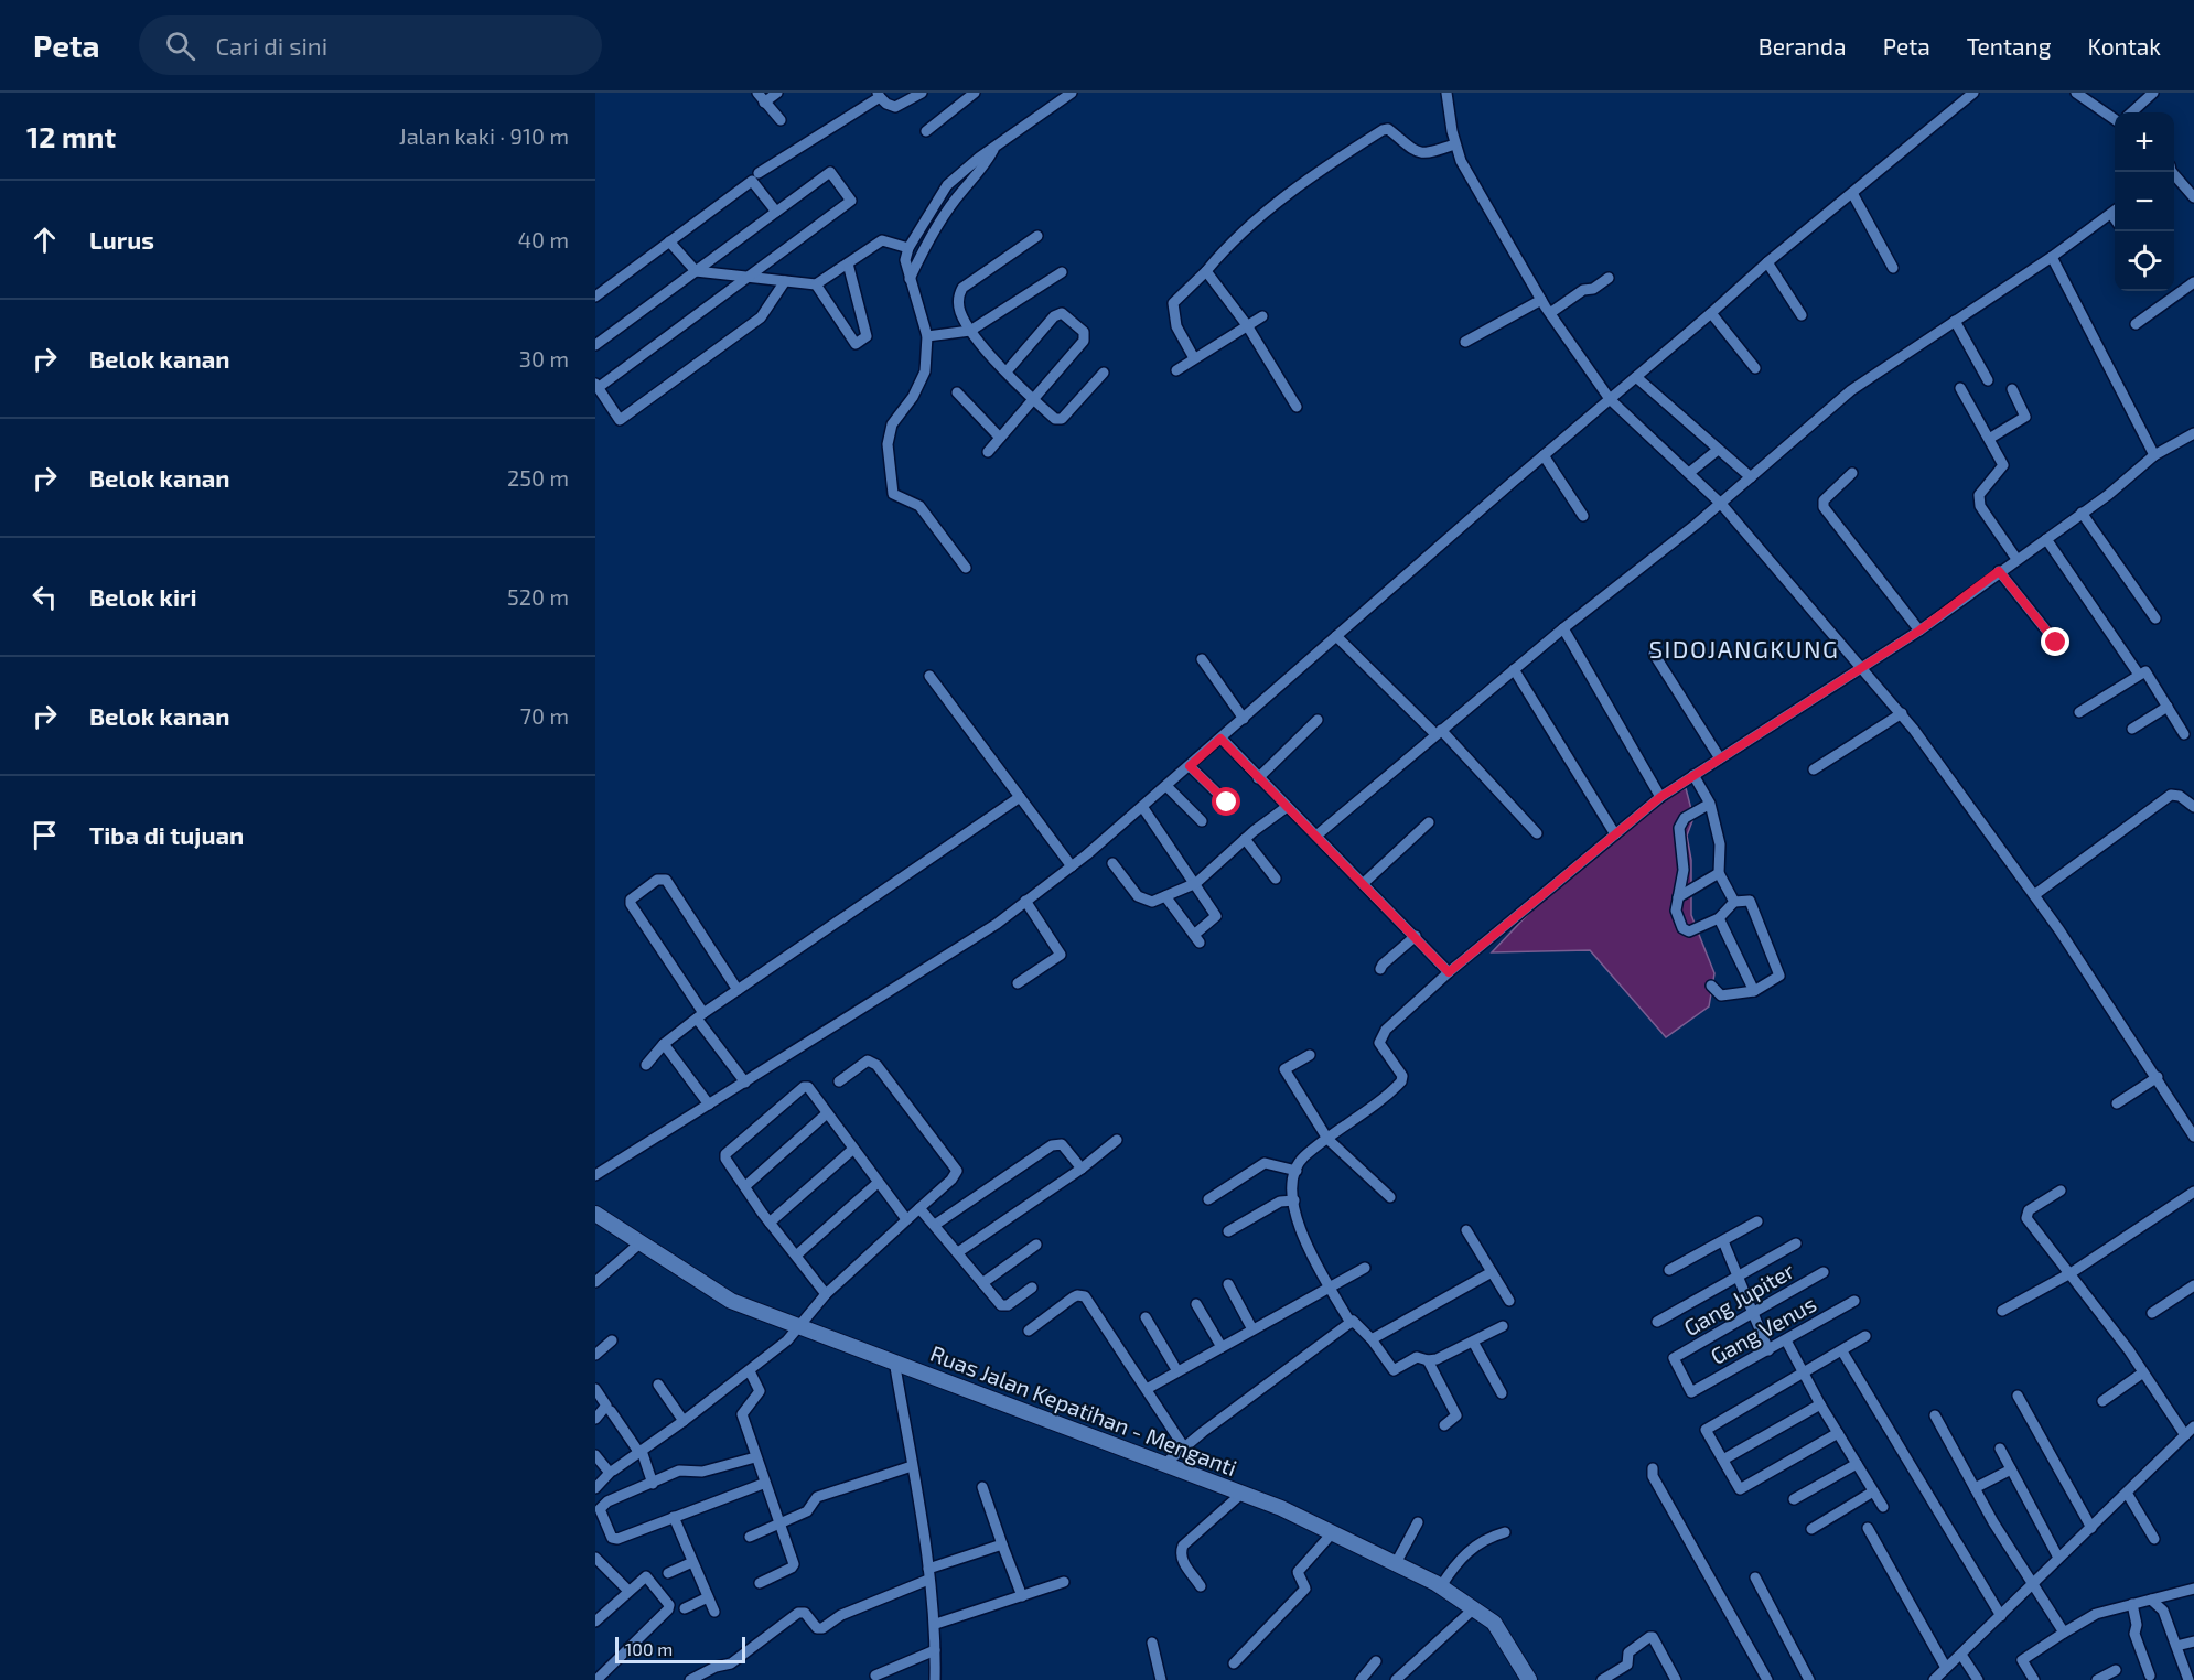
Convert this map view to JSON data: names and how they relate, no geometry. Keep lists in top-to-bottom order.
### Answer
{
  "streets": {
    "main road": ["Ruas Jalan Kepatihan - Menganti"],
    "street": ["Gang Jupiter", "Gang Venus"]
  },
  "crossings": [
    ["Gang Jupiter", "Gang Venus"]
  ],
  "districts": ["SIDOJANGKUNG"],
  "scale_bar": "100 m",
  "page": {
    "header": "Peta",
    "search": "Cari di sini",
    "nav": [
      "Beranda",
      "Peta",
      "Tentang",
      "Kontak"
    ],
    "heading": ["12 mnt", "Jalan kaki · 910 m"],
    "map_buttons": ["+", "−"],
    "list": [
      ["Lurus", "40 m"],
      ["Belok kanan", "30 m"],
      ["Belok kanan", "250 m"],
      ["Belok kiri", "520 m"],
      ["Belok kanan", "70 m"],
      "Tiba di tujuan"
    ],
    "scale": "100 m"
  }
}
